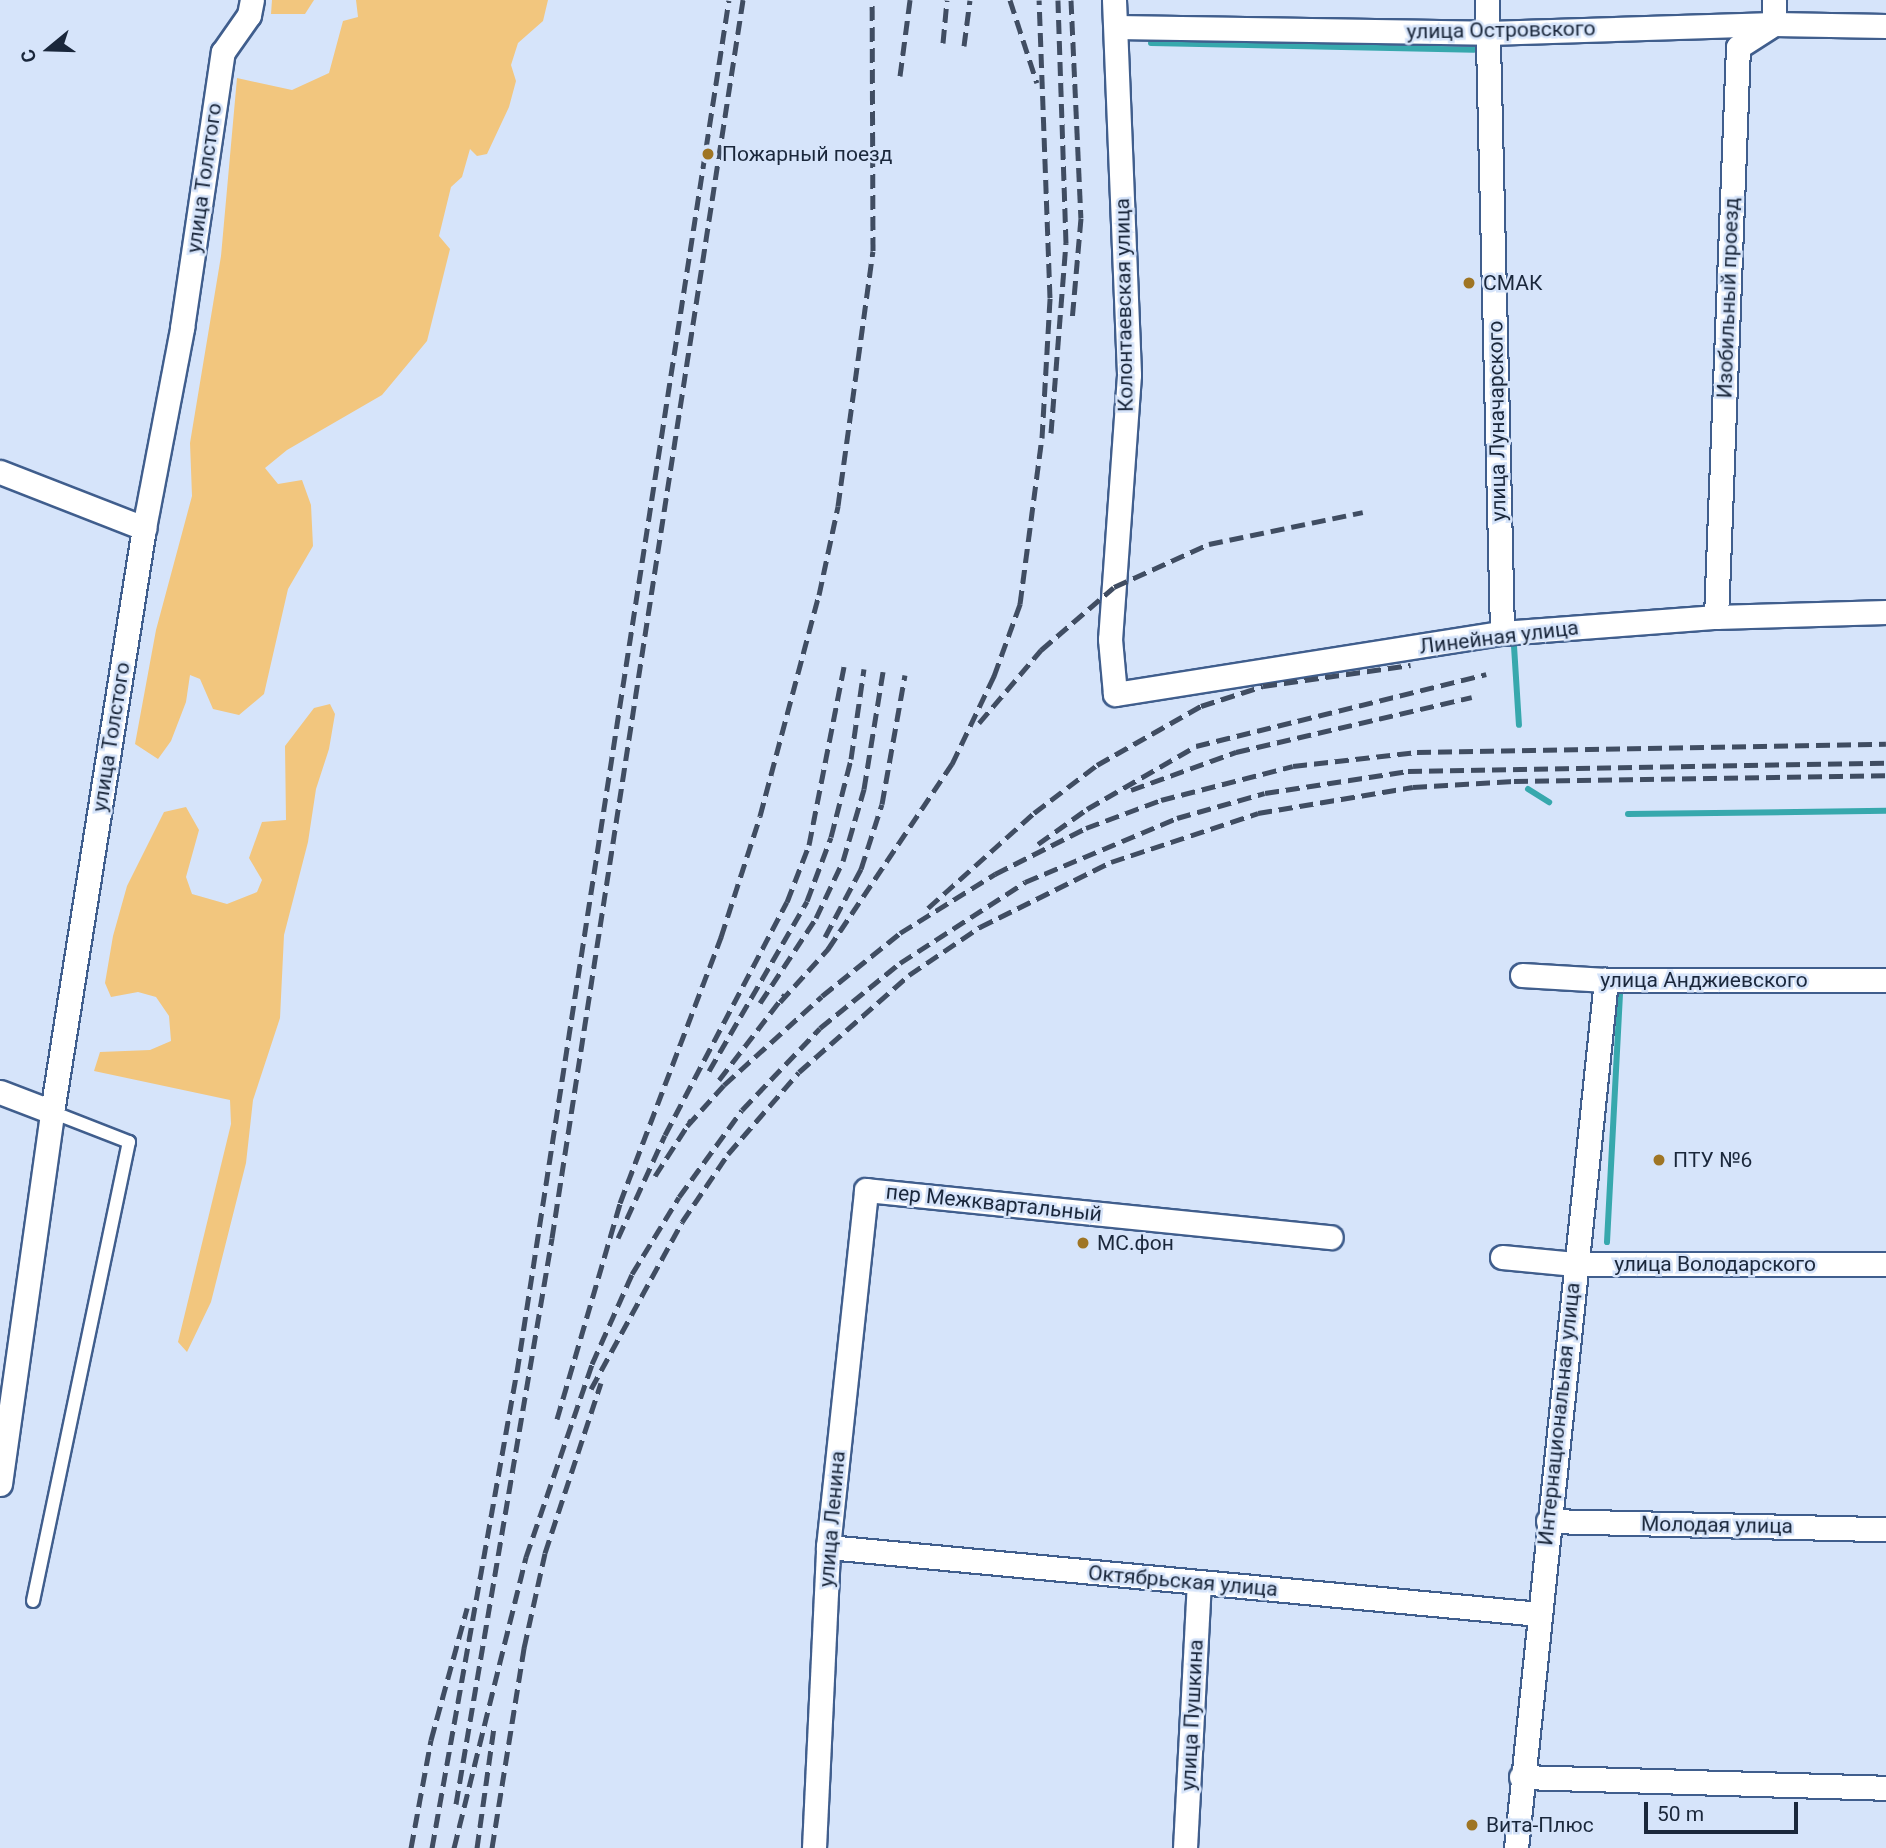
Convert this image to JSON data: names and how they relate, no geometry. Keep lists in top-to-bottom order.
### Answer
{
  "streets": {
    "street": [
      "улица Островского",
      "улица Толстого",
      "Изобильный проезд",
      "Колонтаевская улица",
      "улица Луначарского",
      "Линейная улица",
      "улица Анджиевского",
      "пер Межквартальный",
      "улица Володарского",
      "Интернациональная улица",
      "улица Ленина",
      "Молодая улица",
      "Октябрьская улица",
      "улица Пушкина"
    ]
  },
  "crossings": [
    ["улица Островского", "Изобильный проезд"],
    ["улица Островского", "Колонтаевская улица"],
    ["улица Островского", "улица Луначарского"],
    ["Изобильный проезд", "Линейная улица"],
    ["Колонтаевская улица", "Линейная улица"],
    ["улица Луначарского", "Линейная улица"],
    ["улица Анджиевского", "Интернациональная улица"],
    ["пер Межквартальный", "улица Ленина"],
    ["улица Володарского", "Интернациональная улица"],
    ["Интернациональная улица", "Молодая улица"],
    ["Интернациональная улица", "Октябрьская улица"],
    ["улица Ленина", "Октябрьская улица"],
    ["Октябрьская улица", "улица Пушкина"]
  ],
  "places": [
    "Пожарный поезд",
    "СМАК",
    "ПТУ №6",
    "МС.фон",
    "Вита-Плюс"
  ],
  "scale_bar": "50 m",
  "north": "left"
}
